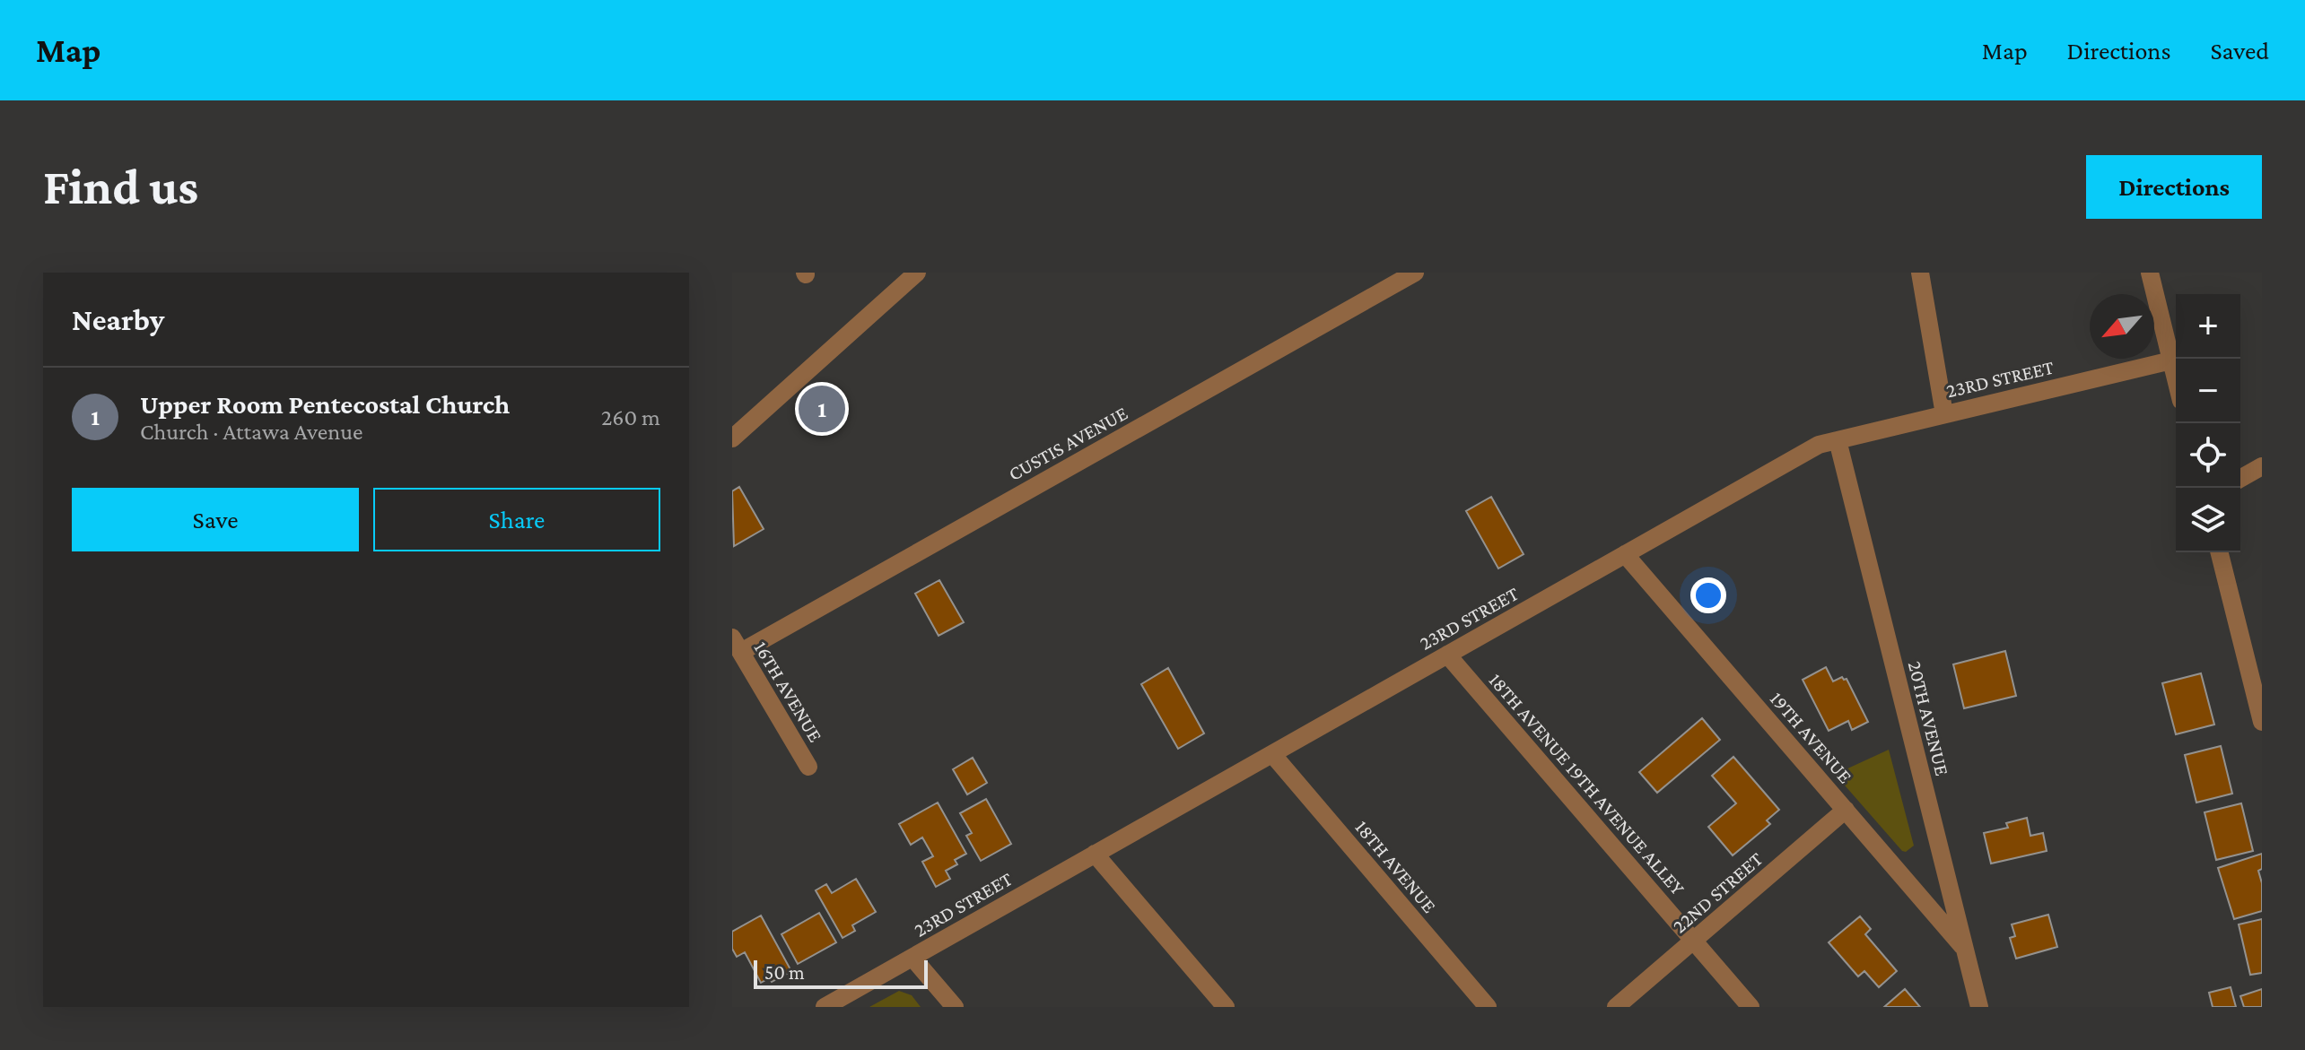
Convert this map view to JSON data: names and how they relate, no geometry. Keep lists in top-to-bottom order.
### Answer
{
  "streets": {
    "street": [
      "23RD STREET",
      "CUSTIS AVENUE",
      "16TH AVENUE",
      "20TH AVENUE",
      "19TH AVENUE",
      "18TH AVENUE 19TH AVENUE ALLEY",
      "18TH AVENUE",
      "22ND STREET"
    ]
  },
  "crossings": [
    ["23RD STREET", "20TH AVENUE"],
    ["23RD STREET", "19TH AVENUE"],
    ["23RD STREET", "18TH AVENUE 19TH AVENUE ALLEY"],
    ["23RD STREET", "18TH AVENUE"],
    ["CUSTIS AVENUE", "16TH AVENUE"],
    ["20TH AVENUE", "19TH AVENUE"],
    ["19TH AVENUE", "22ND STREET"],
    ["18TH AVENUE 19TH AVENUE ALLEY", "22ND STREET"]
  ],
  "scale_bar": "50 m",
  "north": "bottom left",
  "page": {
    "header": "Map",
    "nav": ["Map", "Directions", "Saved"],
    "buttons": [
      "Directions",
      ["Save", "Share"]
    ],
    "title": "Find us",
    "heading": "Nearby",
    "map_buttons": ["+", "−"],
    "list": [
      {
        "mark": "1",
        "name": "Upper Room Pentecostal Church",
        "note": "Church · Attawa Avenue",
        "value": "260 m"
      }
    ],
    "pins": "1",
    "scale": "50 m"
  }
}
